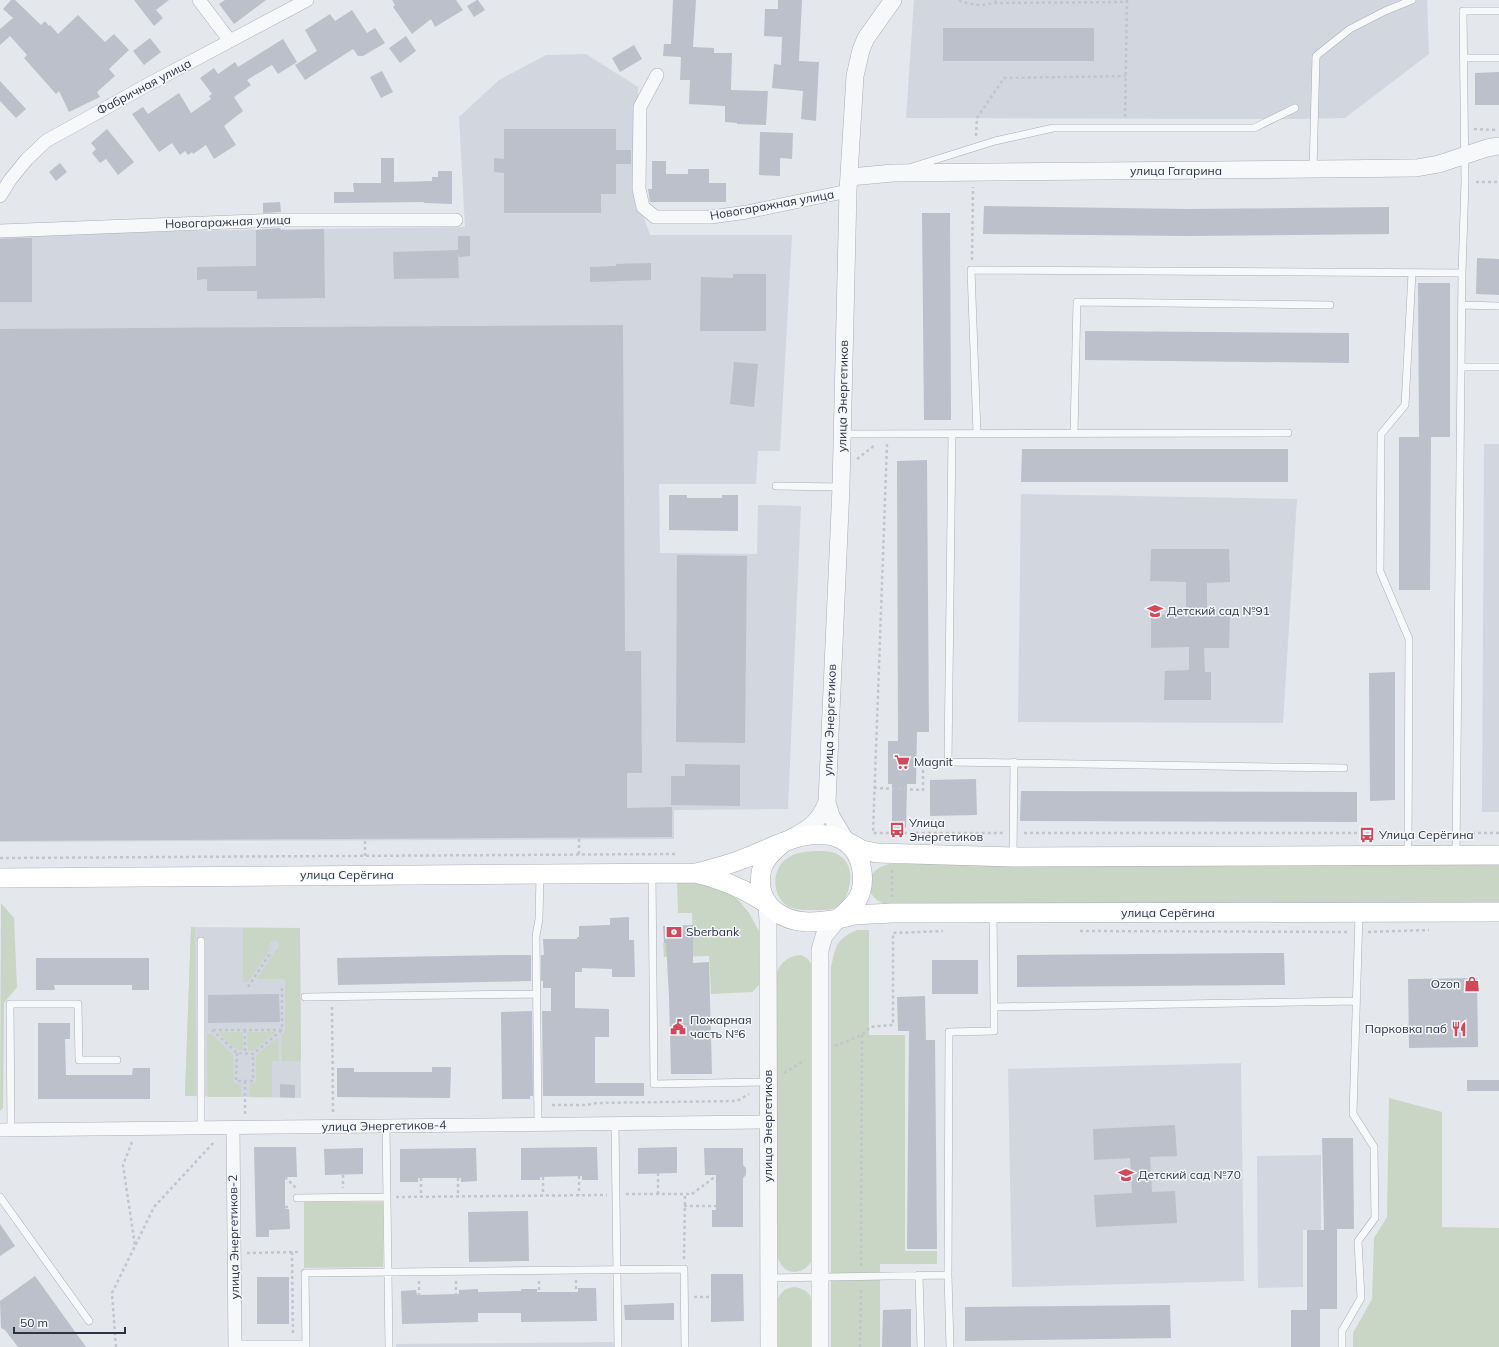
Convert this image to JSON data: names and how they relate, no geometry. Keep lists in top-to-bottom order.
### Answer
{
  "streets": {
    "main road": ["улица Серёгина"],
    "street": [
      "Фабричная улица",
      "улица Гагарина",
      "Новогаражная улица",
      "улица Энергетиков",
      "улица Энергетиков-4",
      "улица Энергетиков-2"
    ]
  },
  "crossings": [
    ["улица Гагарина", "Новогаражная улица"],
    ["улица Гагарина", "улица Энергетиков"],
    ["Новогаражная улица", "улица Энергетиков"],
    ["улица Энергетиков", "улица Серёгина"],
    ["улица Энергетиков", "улица Энергетиков-4"],
    ["улица Энергетиков-4", "улица Энергетиков-2"]
  ],
  "places": {
    "school or university": ["Детский сад №91", "Детский сад №70"],
    "supermarket": ["Magnit"],
    "bus stop": ["Улица Энергетиков", "Улица Серёгина"],
    "bank": ["Sberbank"],
    "shop": ["Ozon"],
    "public building": ["Пожарная часть №6"],
    "restaurant": ["Парковка паб"]
  },
  "scale_bar": "50 m"
}
